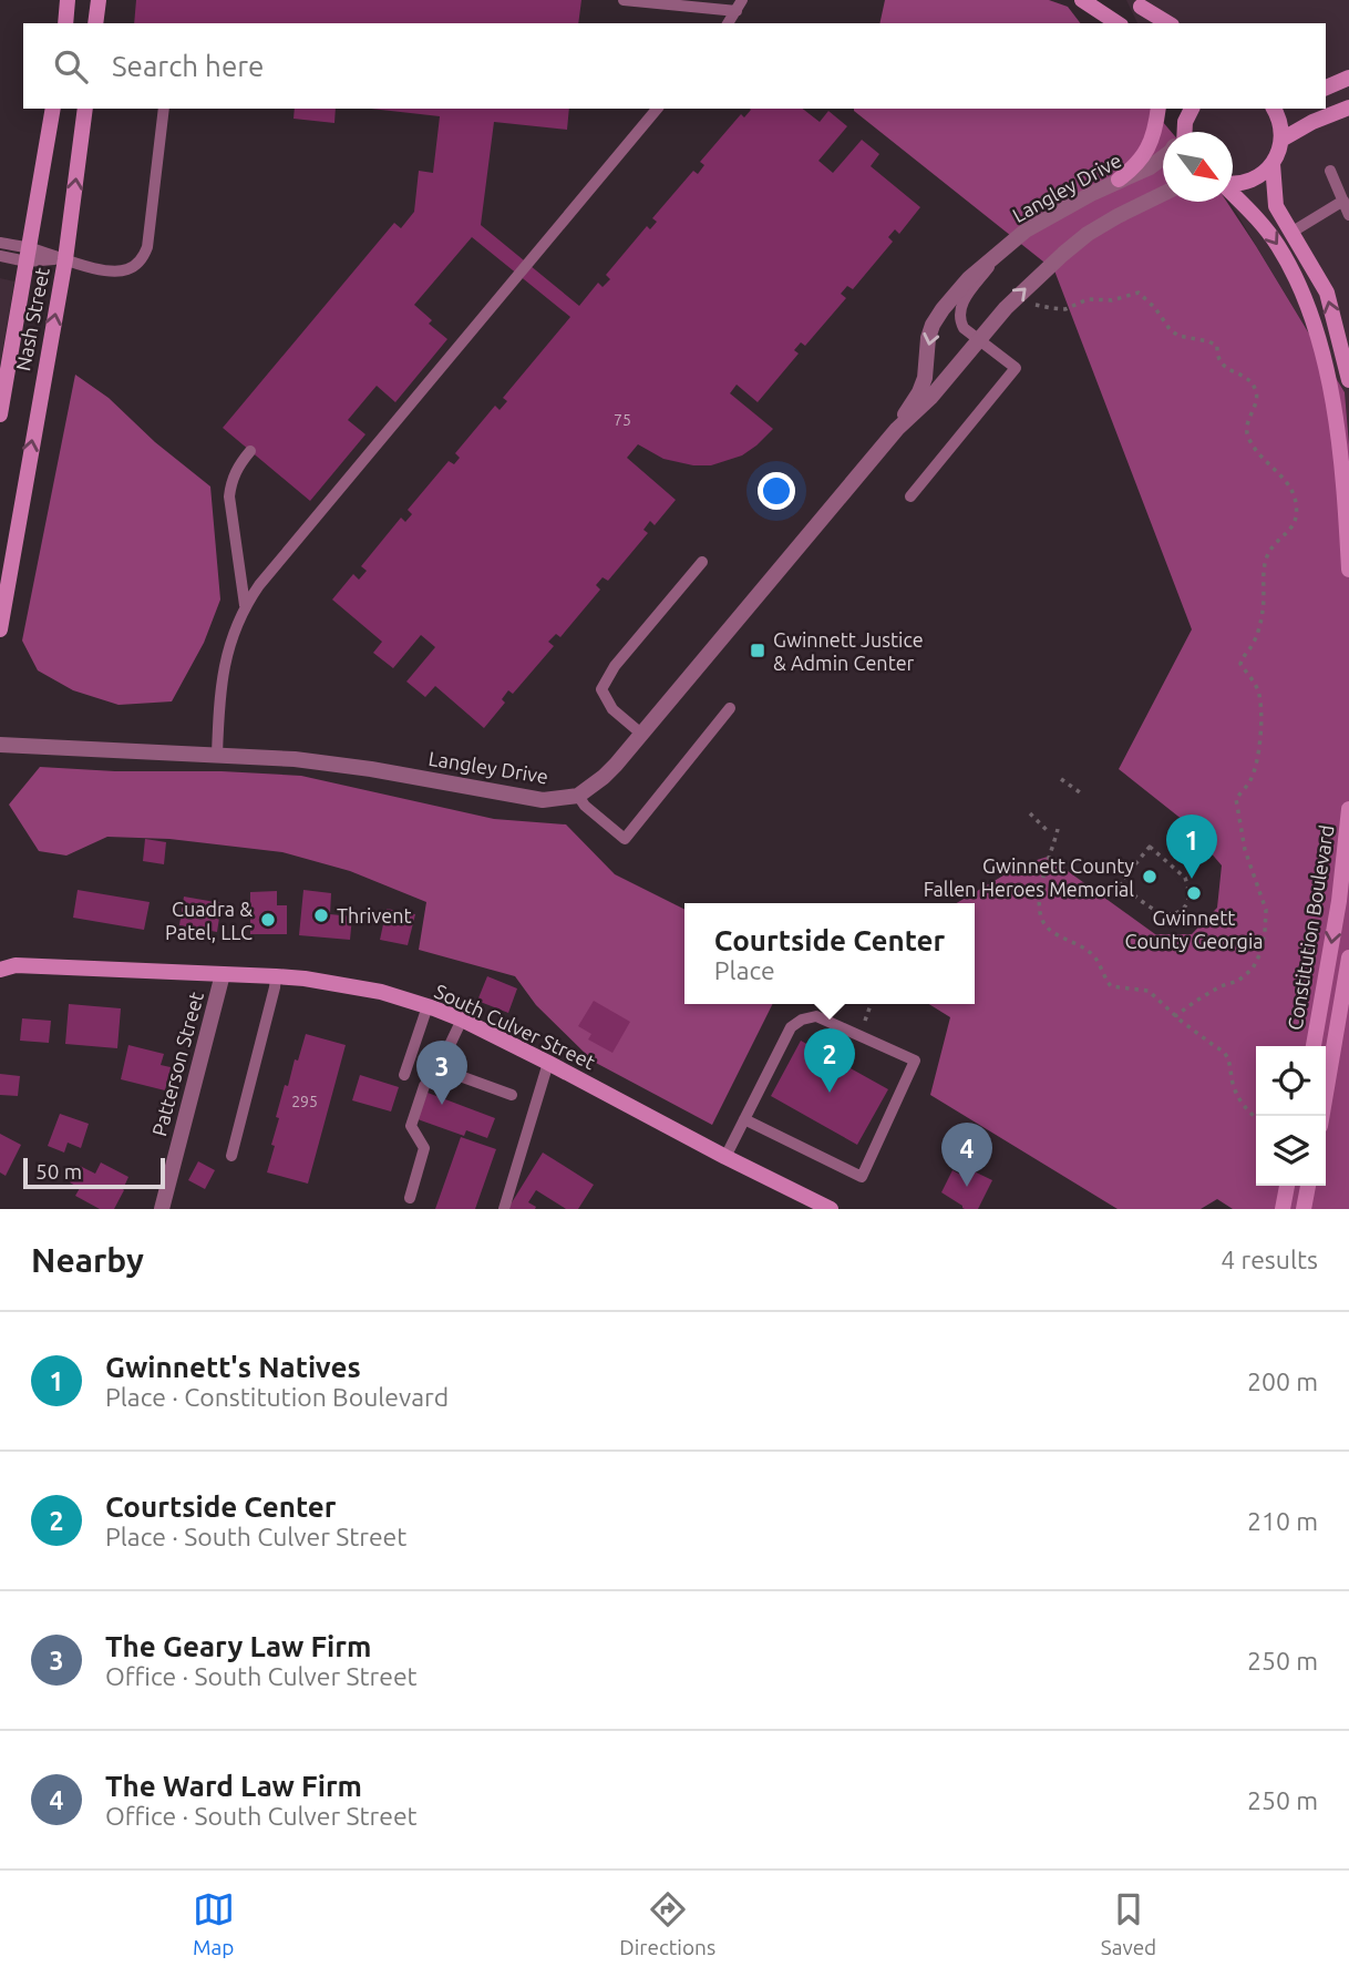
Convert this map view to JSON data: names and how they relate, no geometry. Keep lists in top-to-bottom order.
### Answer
{
  "streets": {
    "street": [
      "Langley Drive",
      "Nash Street",
      "Constitution Boulevard",
      "South Culver Street",
      "Patterson Street"
    ]
  },
  "crossings": [
    ["South Culver Street", "Patterson Street"]
  ],
  "places": {
    "transit": ["Gwinnett Justice & Admin Center"],
    "other": [
      "Gwinnett County Fallen Heroes Memorial",
      "Gwinnett County Georgia",
      "Thrivent",
      "Cuadra & Patel, LLC"
    ]
  },
  "house_numbers": ["75", "295"],
  "scale_bar": "50 m",
  "north": "bottom right",
  "page": {
    "search": "Search here",
    "pins": [
      "1",
      "2",
      "3",
      "4"
    ],
    "popup": ["Courtside Center", "Place"],
    "scale": "50 m",
    "heading": ["Nearby", "4 results"],
    "list": [
      {
        "mark": "1",
        "name": "Gwinnett's Natives",
        "note": "Place · Constitution Boulevard",
        "value": "200 m"
      },
      {
        "mark": "2",
        "name": "Courtside Center",
        "note": "Place · South Culver Street",
        "value": "210 m"
      },
      {
        "mark": "3",
        "name": "The Geary Law Firm",
        "note": "Office · South Culver Street",
        "value": "250 m"
      },
      {
        "mark": "4",
        "name": "The Ward Law Firm",
        "note": "Office · South Culver Street",
        "value": "250 m"
      }
    ],
    "nav": ["Map", "Directions", "Saved"]
  }
}
